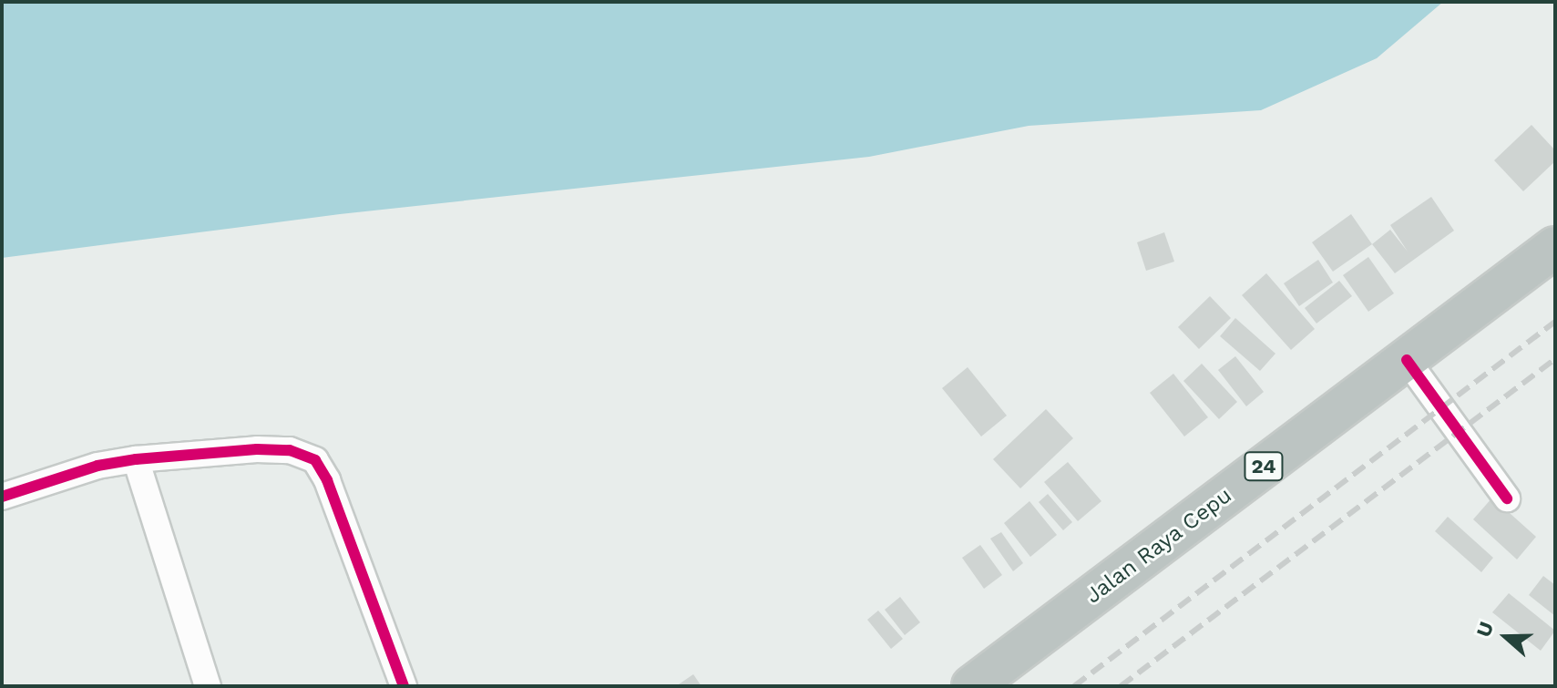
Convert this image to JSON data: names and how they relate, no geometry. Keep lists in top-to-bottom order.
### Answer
{
  "streets": {
    "highway": ["24", "Jalan Raya Cepu"]
  },
  "north": "left"
}
